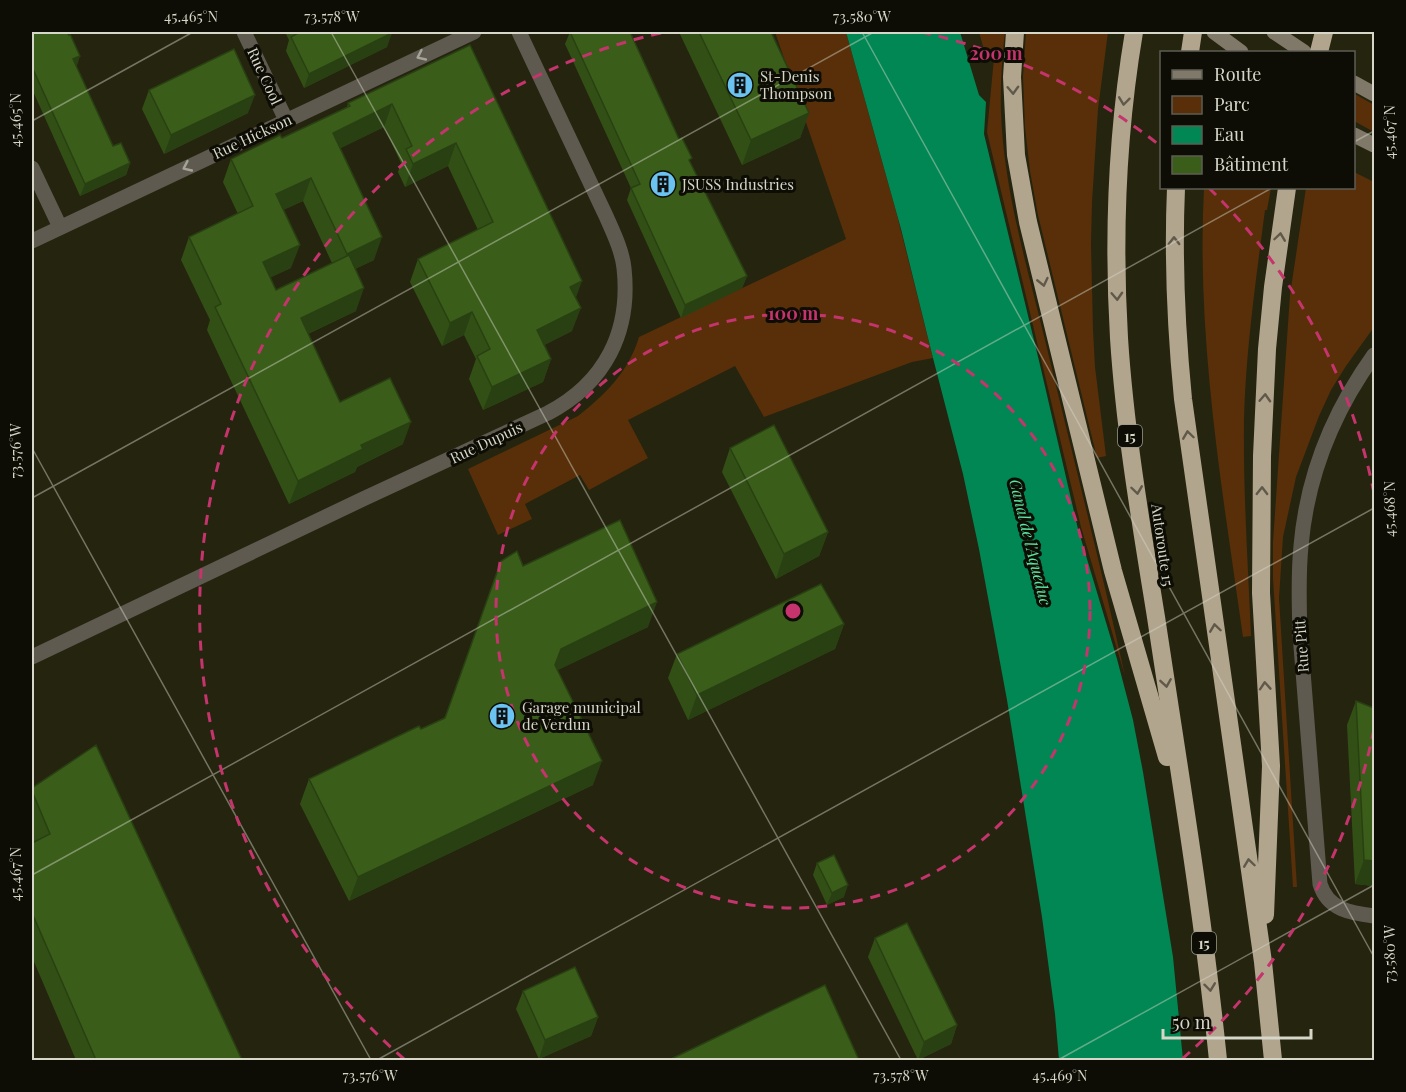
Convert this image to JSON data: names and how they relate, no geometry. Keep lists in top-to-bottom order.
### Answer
{
  "streets": {
    "highway": ["15", "Autoroute 15"],
    "street": [
      "Rue Cool",
      "Rue Hickson",
      "Rue Dupuis",
      "Rue Pitt"
    ]
  },
  "crossings": [
    ["Rue Cool", "Rue Hickson"]
  ],
  "one_way": ["Rue Hickson"],
  "water": ["Canal de l'Aqueduc"],
  "places": {
    "building": ["St-Denis Thompson", "JSUSS Industries", "Garage municipal de Verdun"]
  },
  "legend": [
    "Route",
    "Parc",
    "Eau",
    "Bâtiment"
  ],
  "scale_bar": "50 m",
  "coordinates": [
    "45.465°N",
    "73.578°W",
    "73.580°W",
    "45.467°N",
    "73.576°W",
    "45.468°N",
    "45.469°N"
  ],
  "rings": ["200 m", "100 m"]
}
